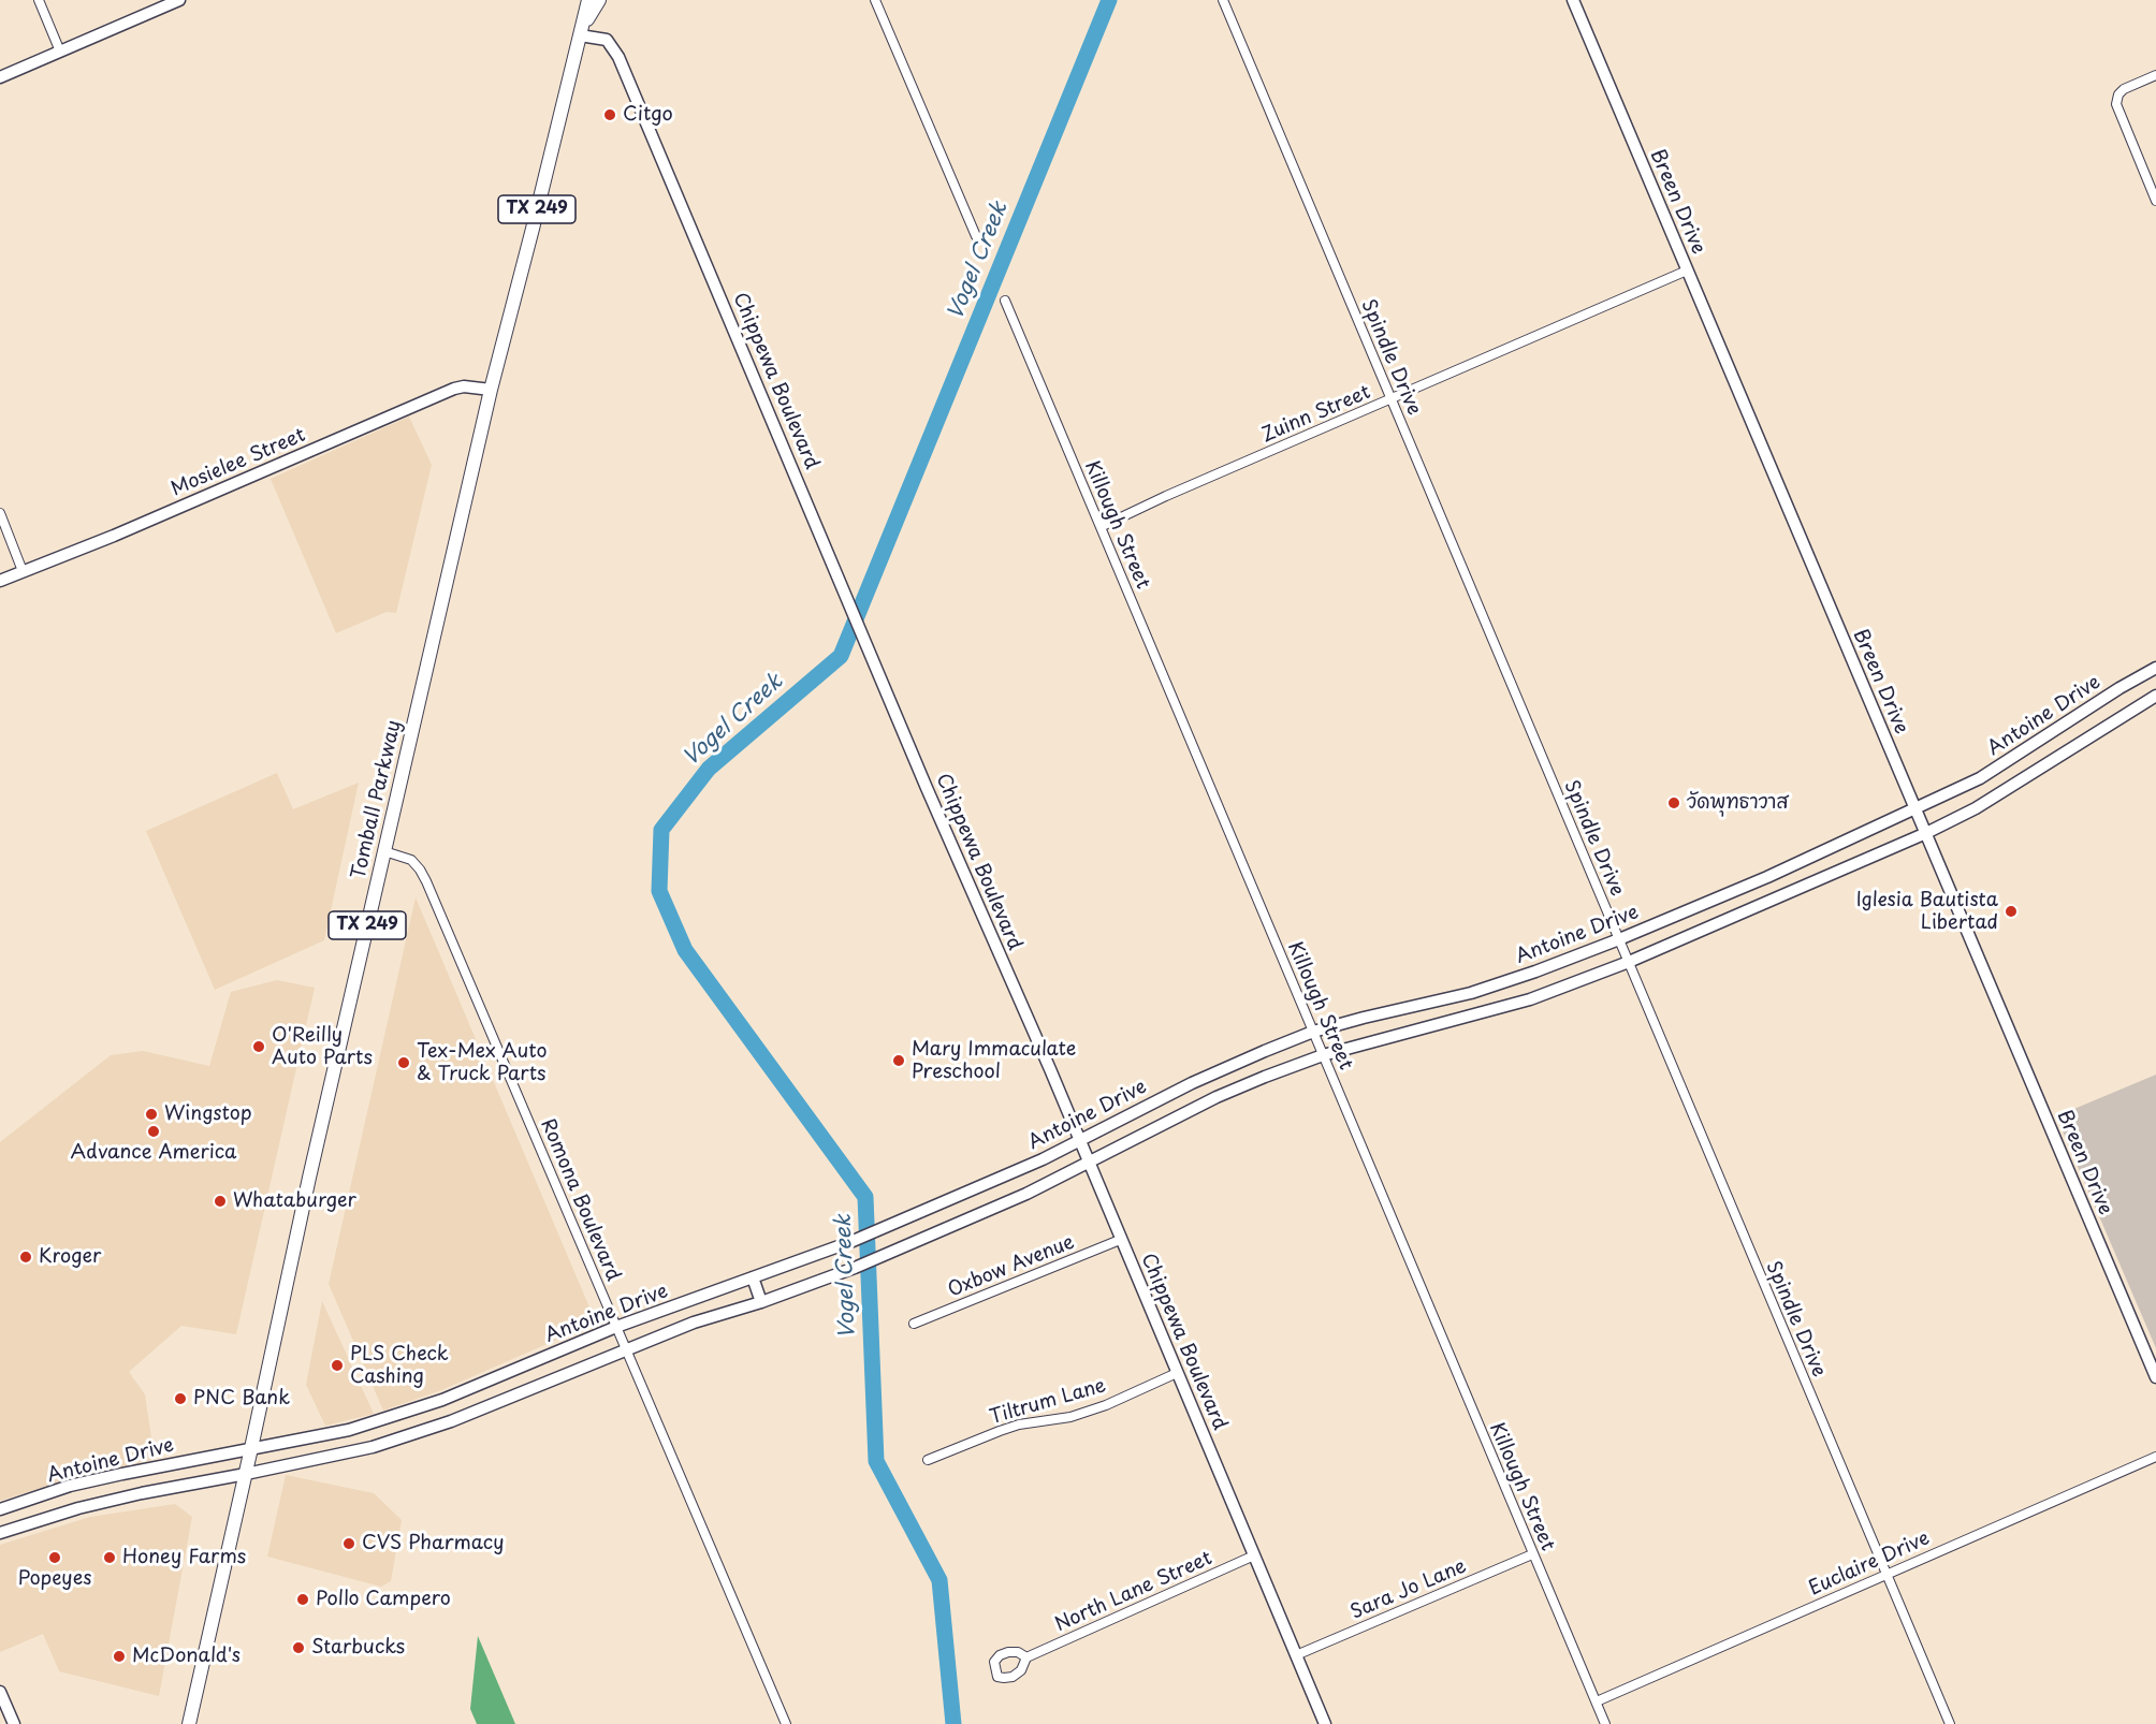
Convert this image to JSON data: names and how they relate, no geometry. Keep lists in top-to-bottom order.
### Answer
{
  "streets": {
    "main road": [
      "Breen Drive",
      "TX 249",
      "Chippewa Boulevard",
      "Mosielee Street",
      "Antoine Drive",
      "Tomball Parkway"
    ],
    "street": [
      "Spindle Drive",
      "Zuinn Street",
      "Killough Street",
      "Romona Boulevard",
      "Oxbow Avenue",
      "Tiltrum Lane",
      "Euclaire Drive",
      "Sara Jo Lane",
      "North Lane Street"
    ]
  },
  "crossings": [
    ["Breen Drive", "Zuinn Street"],
    ["Breen Drive", "Antoine Drive"],
    ["Spindle Drive", "Zuinn Street"],
    ["Spindle Drive", "Antoine Drive"],
    ["Spindle Drive", "Euclaire Drive"],
    ["Chippewa Boulevard", "Antoine Drive"],
    ["Chippewa Boulevard", "Tomball Parkway"],
    ["Chippewa Boulevard", "Oxbow Avenue"],
    ["Chippewa Boulevard", "Tiltrum Lane"],
    ["Chippewa Boulevard", "Sara Jo Lane"],
    ["Chippewa Boulevard", "North Lane Street"],
    ["Zuinn Street", "Killough Street"],
    ["Mosielee Street", "Tomball Parkway"],
    ["Killough Street", "Antoine Drive"],
    ["Killough Street", "Euclaire Drive"],
    ["Killough Street", "Sara Jo Lane"],
    ["Antoine Drive", "Tomball Parkway"],
    ["Antoine Drive", "Romona Boulevard"],
    ["Tomball Parkway", "Romona Boulevard"]
  ],
  "water": ["Vogel Creek"],
  "places": [
    "Citgo",
    "วัดพุทธาวาส",
    "Iglesia Bautista Libertad",
    "O'Reilly Auto Parts",
    "Mary Immaculate Preschool",
    "Tex-Mex Auto & Truck Parts",
    "Wingstop",
    "Advance America",
    "Whataburger",
    "Kroger",
    "PLS Check Cashing",
    "PNC Bank",
    "CVS Pharmacy",
    "Popeyes",
    "Honey Farms",
    "Pollo Campero",
    "Starbucks",
    "McDonald's"
  ]
}
